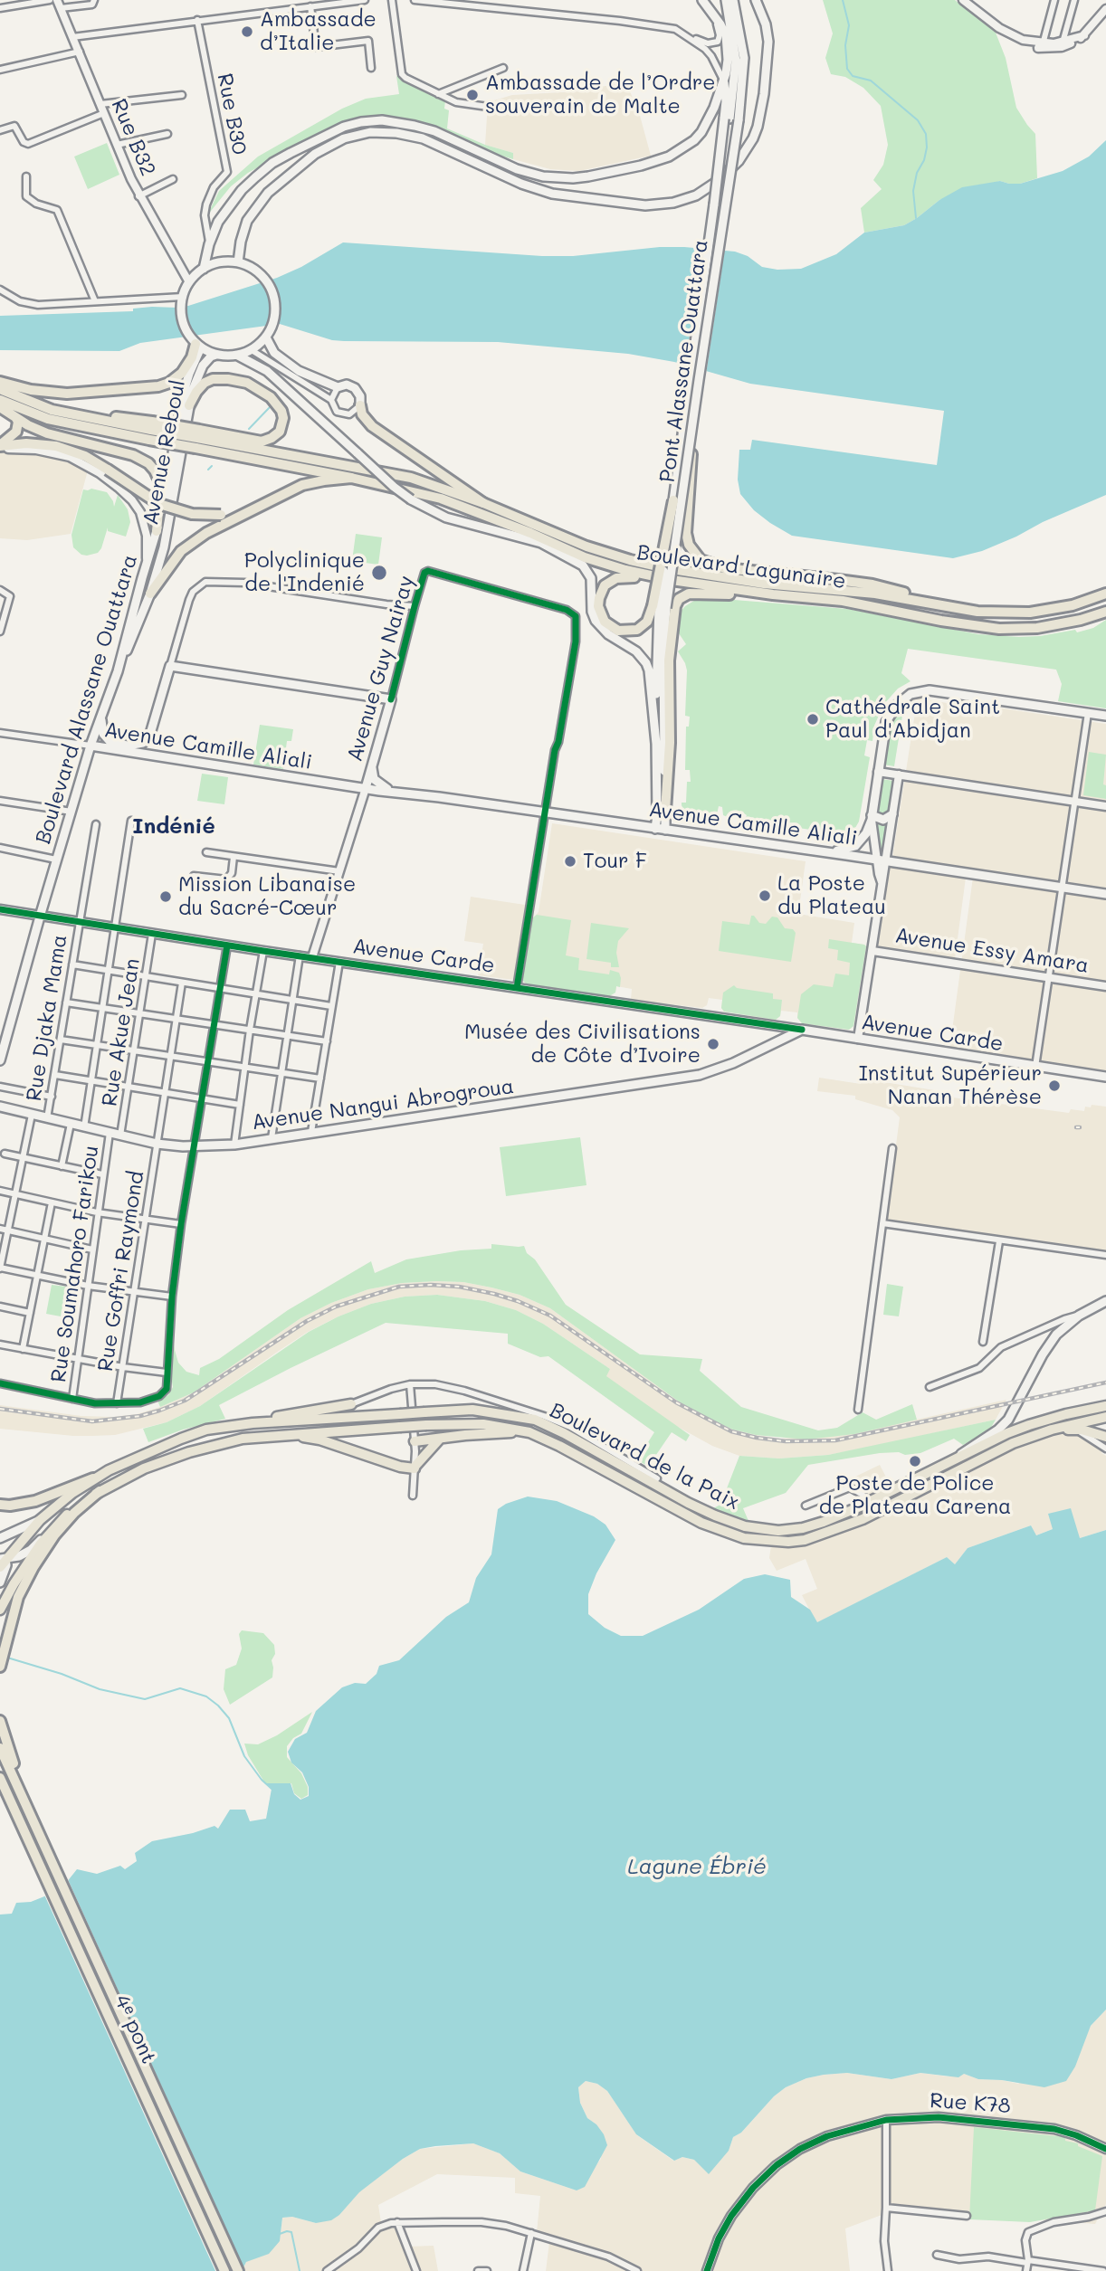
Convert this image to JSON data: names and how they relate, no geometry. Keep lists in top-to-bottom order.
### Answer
{
  "streets": {
    "highway": ["Boulevard Lagunaire", "4ᵉ pont"],
    "main road": [
      "Pont Alassane Ouattara",
      "Avenue Reboul",
      "Avenue Guy Nairay",
      "Boulevard Alassane Ouattara",
      "Avenue Camille Aliali",
      "Avenue Carde",
      "Avenue Nangui Abrogroua",
      "Boulevard de la Paix"
    ],
    "street": [
      "Rue B30",
      "Rue B32",
      "Avenue Essy Amara",
      "Rue Djaka Mama",
      "Rue Akue Jean",
      "Rue Soumahoro Farikou",
      "Rue Goffri Raymond",
      "Rue K78"
    ]
  },
  "crossings": [
    ["Rue B32", "Avenue Reboul"],
    ["Rue B32", "Boulevard Alassane Ouattara"],
    ["Avenue Reboul", "Boulevard Alassane Ouattara"],
    ["Avenue Guy Nairay", "Avenue Camille Aliali"],
    ["Boulevard Alassane Ouattara", "Avenue Camille Aliali"],
    ["Boulevard Alassane Ouattara", "Avenue Carde"],
    ["Avenue Carde", "Rue Djaka Mama"],
    ["Avenue Carde", "Rue Akue Jean"],
    ["Avenue Carde", "Avenue Nangui Abrogroua"],
    ["Rue Djaka Mama", "Avenue Nangui Abrogroua"],
    ["Rue Akue Jean", "Avenue Nangui Abrogroua"],
    ["Avenue Nangui Abrogroua", "Rue Soumahoro Farikou"],
    ["Avenue Nangui Abrogroua", "Rue Goffri Raymond"]
  ],
  "districts": ["Indénié"],
  "water": ["Lagune Ébrié"],
  "places": [
    "Ambassade d’Italie",
    "Ambassade de l’Ordre souverain de Malte",
    "Polyclinique de l'Indenié",
    "Cathédrale Saint Paul d'Abidjan",
    "Tour F",
    "La Poste du Plateau",
    "Mission Libanaise du Sacré-Cœur",
    "Musée des Civilisations de Côte d’Ivoire",
    "Institut Supérieur Nanan Thérèse",
    "Poste de Police de Plateau Carena"
  ]
}
